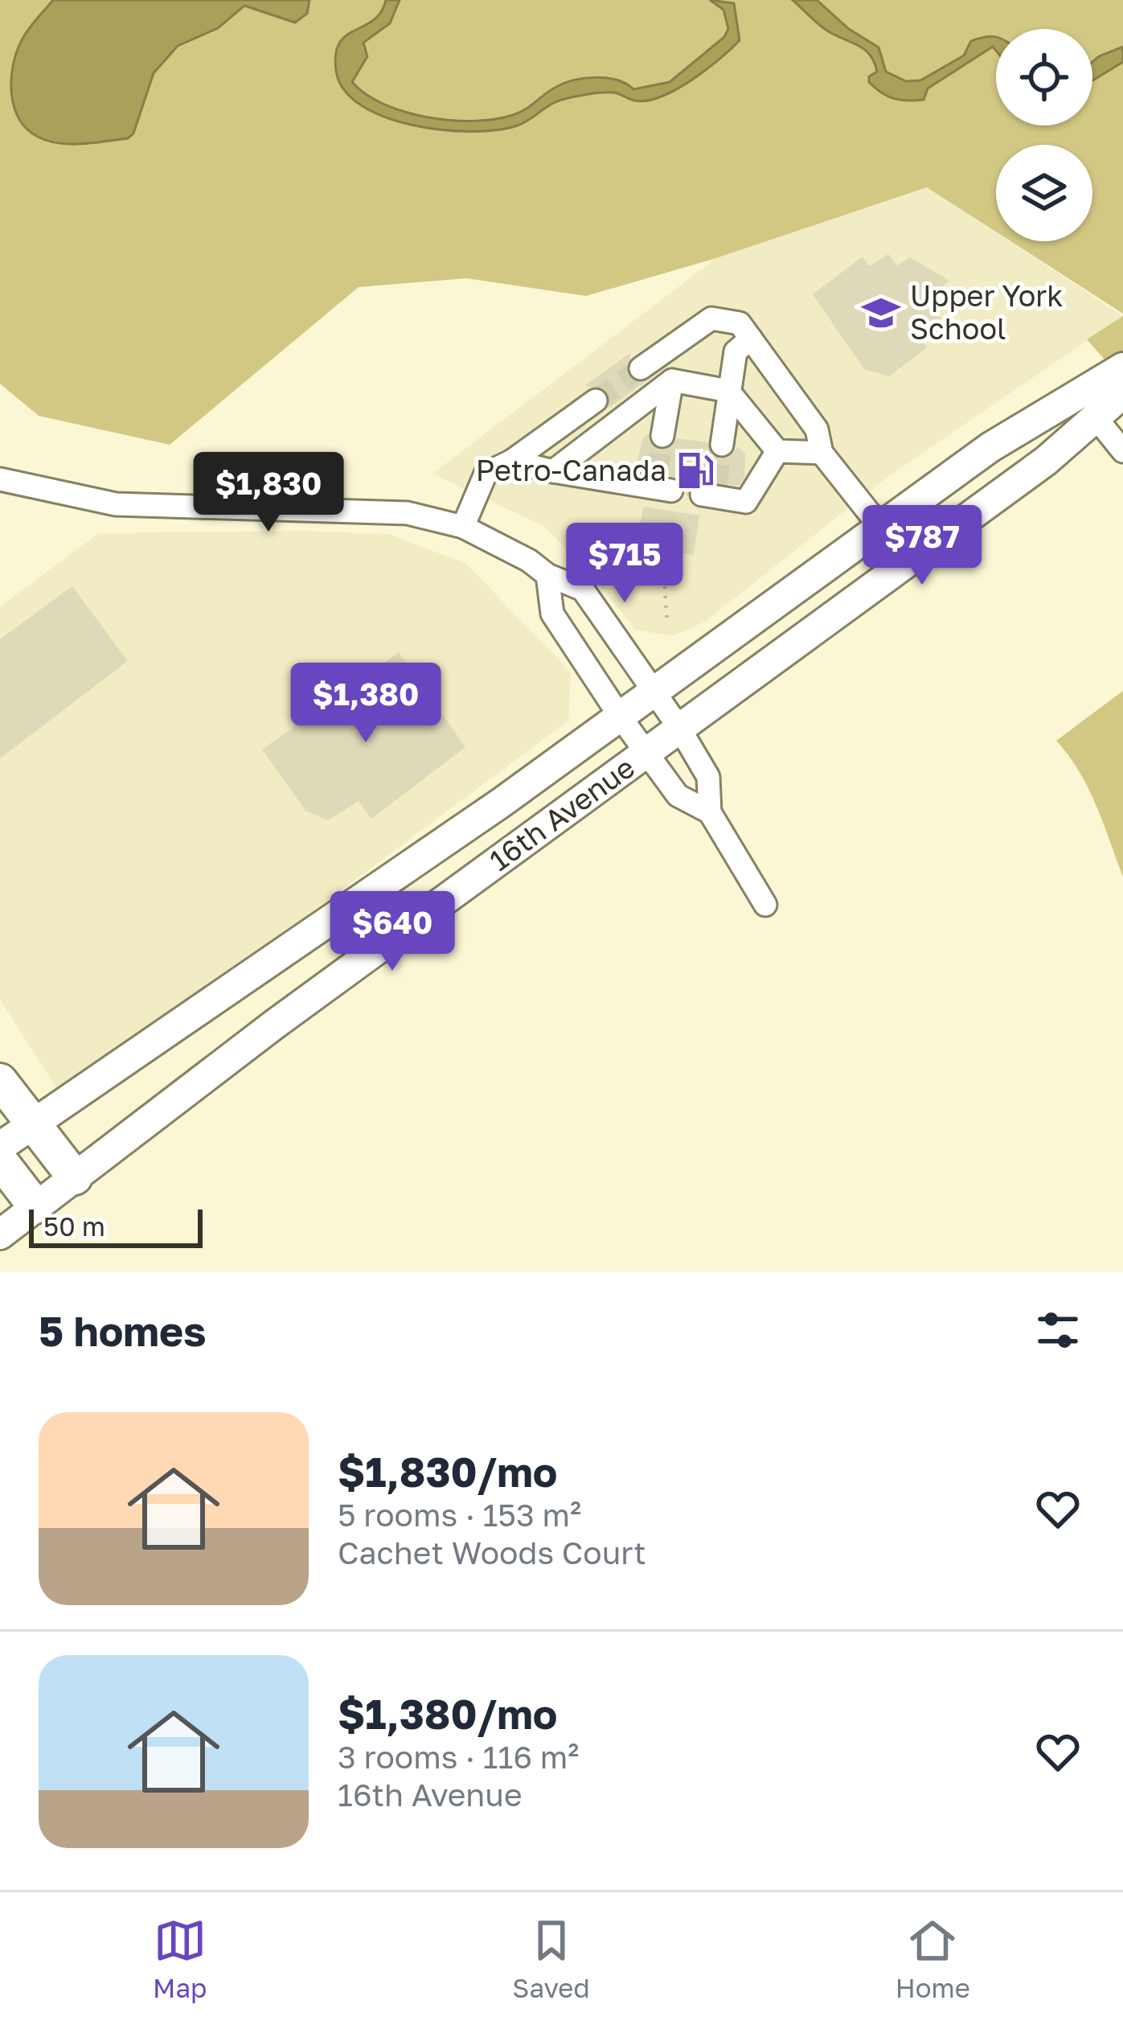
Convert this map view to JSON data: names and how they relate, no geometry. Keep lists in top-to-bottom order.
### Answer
{
  "streets": {
    "main road": ["16th Avenue"]
  },
  "places": {
    "school or university": ["Upper York School"],
    "fuel station": ["Petro-Canada"]
  },
  "scale_bar": "50 m",
  "page": {
    "price": [
      "$1,830",
      "$787",
      "$715",
      "$1,380",
      "$640"
    ],
    "scale": "50 m",
    "heading": "5 homes",
    "list": [
      {
        "name": "$1,830/mo",
        "note": "5 rooms · 153 m² · Cachet Woods Court"
      },
      {
        "name": "$1,380/mo",
        "note": "3 rooms · 116 m² · 16th Avenue"
      }
    ],
    "tabs": ["Map", "Saved", "Home"]
  }
}
